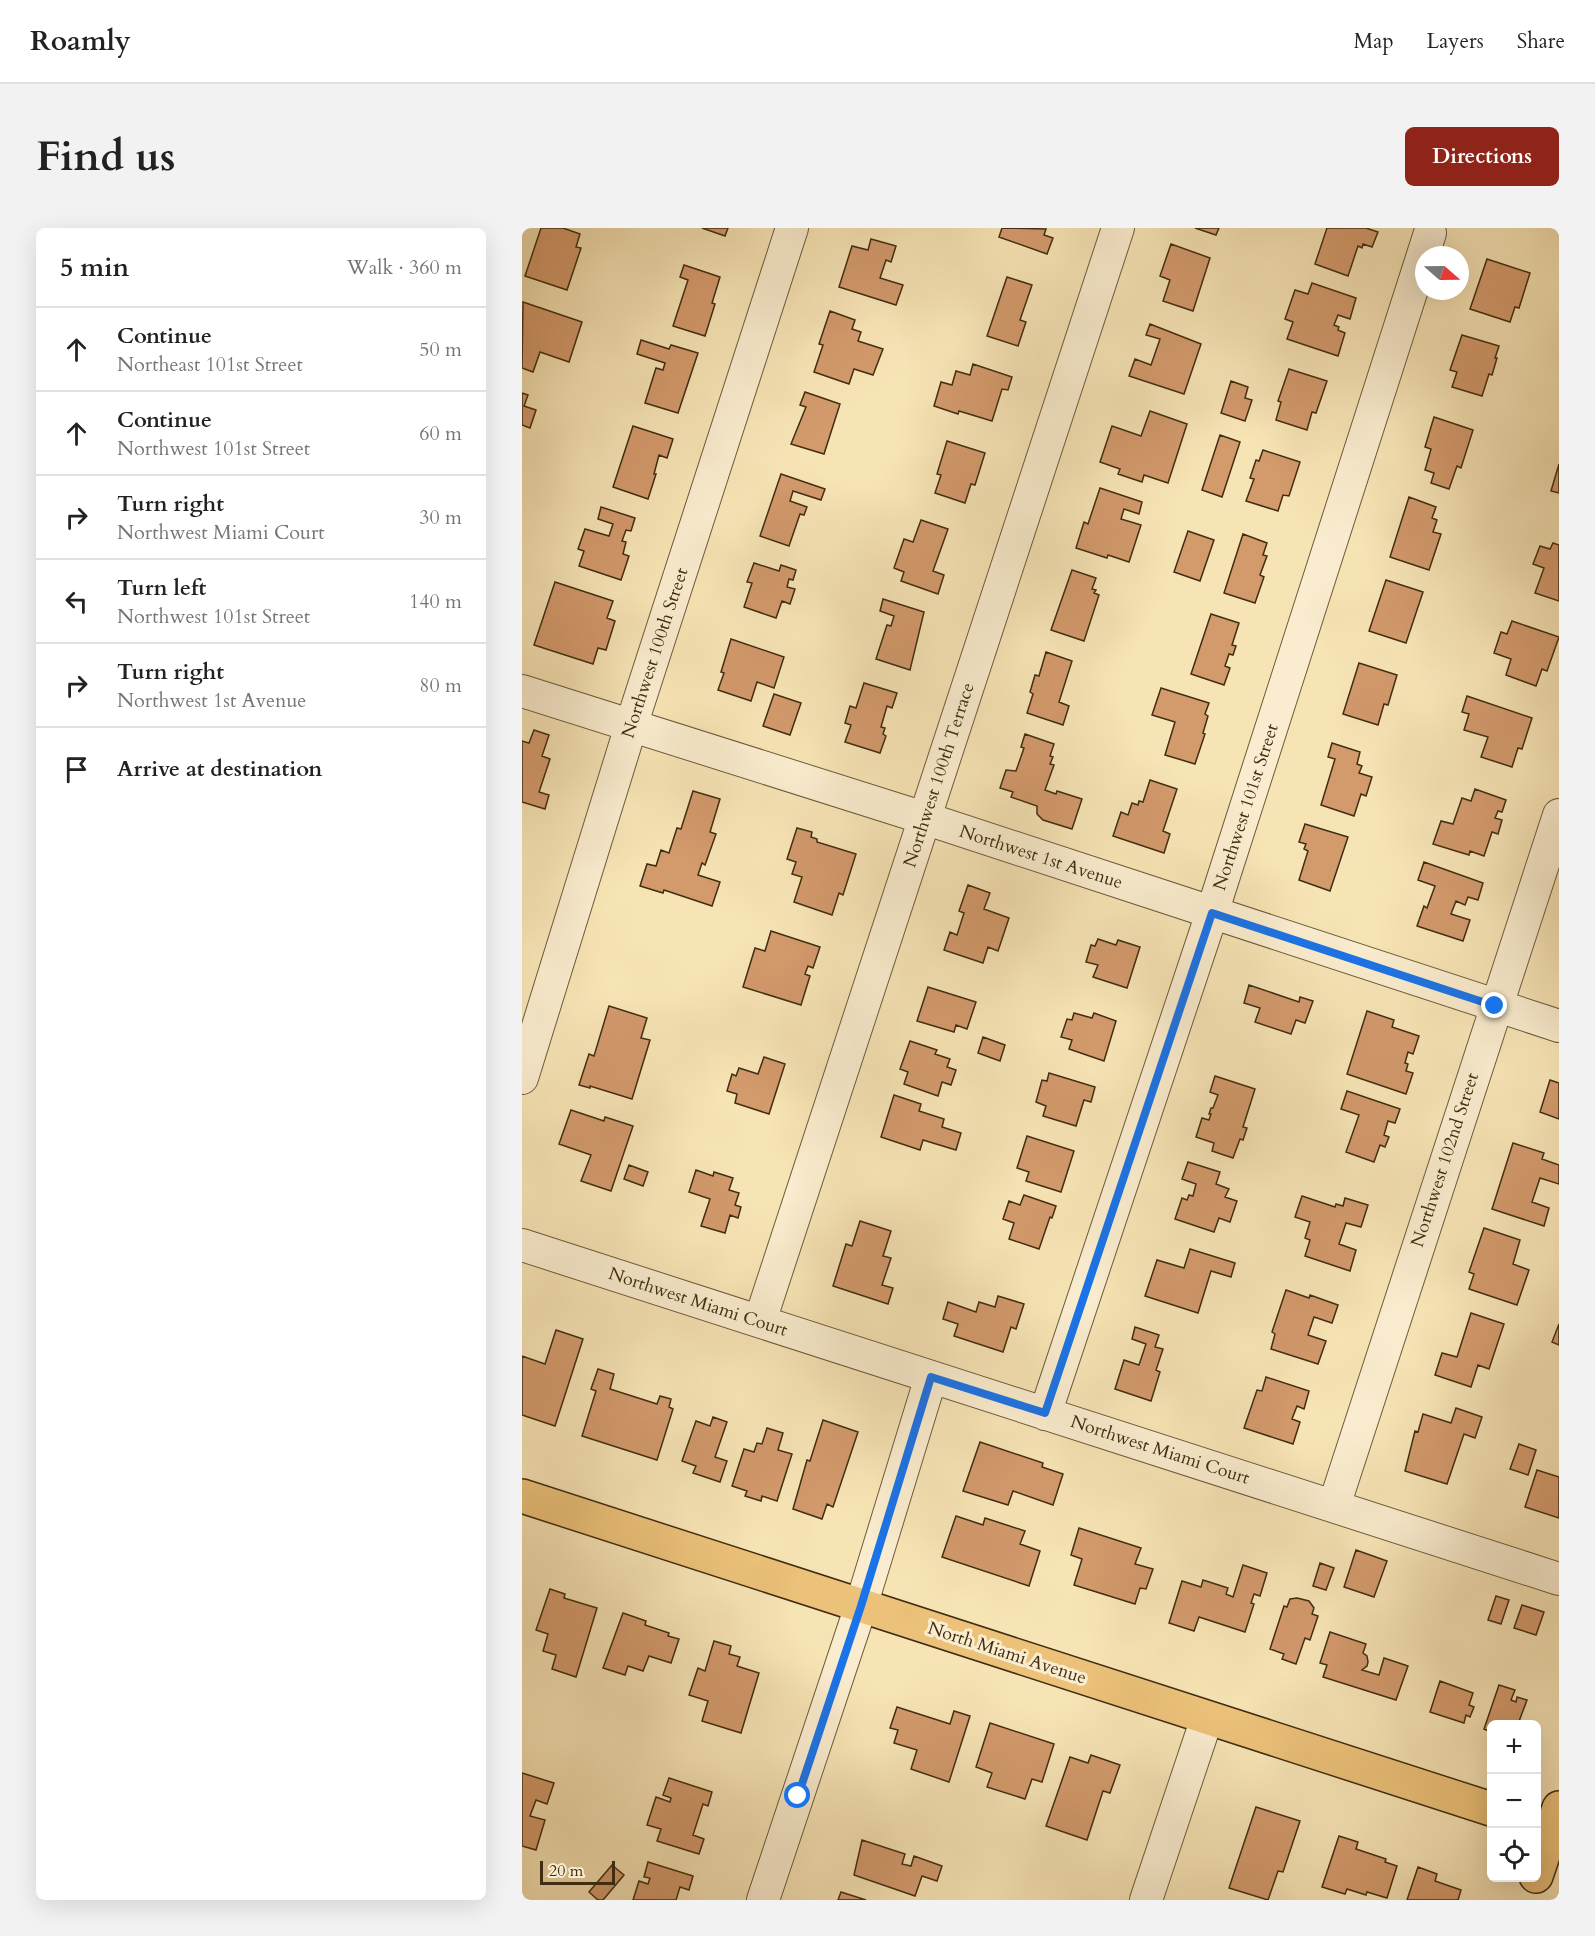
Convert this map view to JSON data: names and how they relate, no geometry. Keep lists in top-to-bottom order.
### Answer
{
  "streets": {
    "main road": ["North Miami Avenue"],
    "street": [
      "Northwest 100th Street",
      "Northwest 100th Terrace",
      "Northwest 101st Street",
      "Northwest 1st Avenue",
      "Northwest 102nd Street",
      "Northwest Miami Court"
    ]
  },
  "crossings": [
    ["Northwest 100th Street", "Northwest 1st Avenue"],
    ["Northwest 100th Terrace", "Northwest 1st Avenue"],
    ["Northwest 100th Terrace", "Northwest Miami Court"],
    ["Northwest 101st Street", "Northwest 1st Avenue"],
    ["Northwest 101st Street", "Northwest Miami Court"],
    ["Northwest 1st Avenue", "Northwest 102nd Street"],
    ["Northwest 102nd Street", "Northwest Miami Court"]
  ],
  "scale_bar": "20 m",
  "north": "right",
  "page": {
    "header": "Roamly",
    "nav": ["Map", "Layers", "Share"],
    "buttons": "Directions",
    "title": "Find us",
    "heading": ["5 min", "Walk · 360 m"],
    "list": [
      ["Continue", "Northeast 101st Street", "50 m"],
      ["Continue", "Northwest 101st Street", "60 m"],
      ["Turn right", "Northwest Miami Court", "30 m"],
      ["Turn left", "Northwest 101st Street", "140 m"],
      ["Turn right", "Northwest 1st Avenue", "80 m"],
      "Arrive at destination"
    ],
    "map_buttons": ["+", "−"],
    "scale": "20 m"
  }
}
